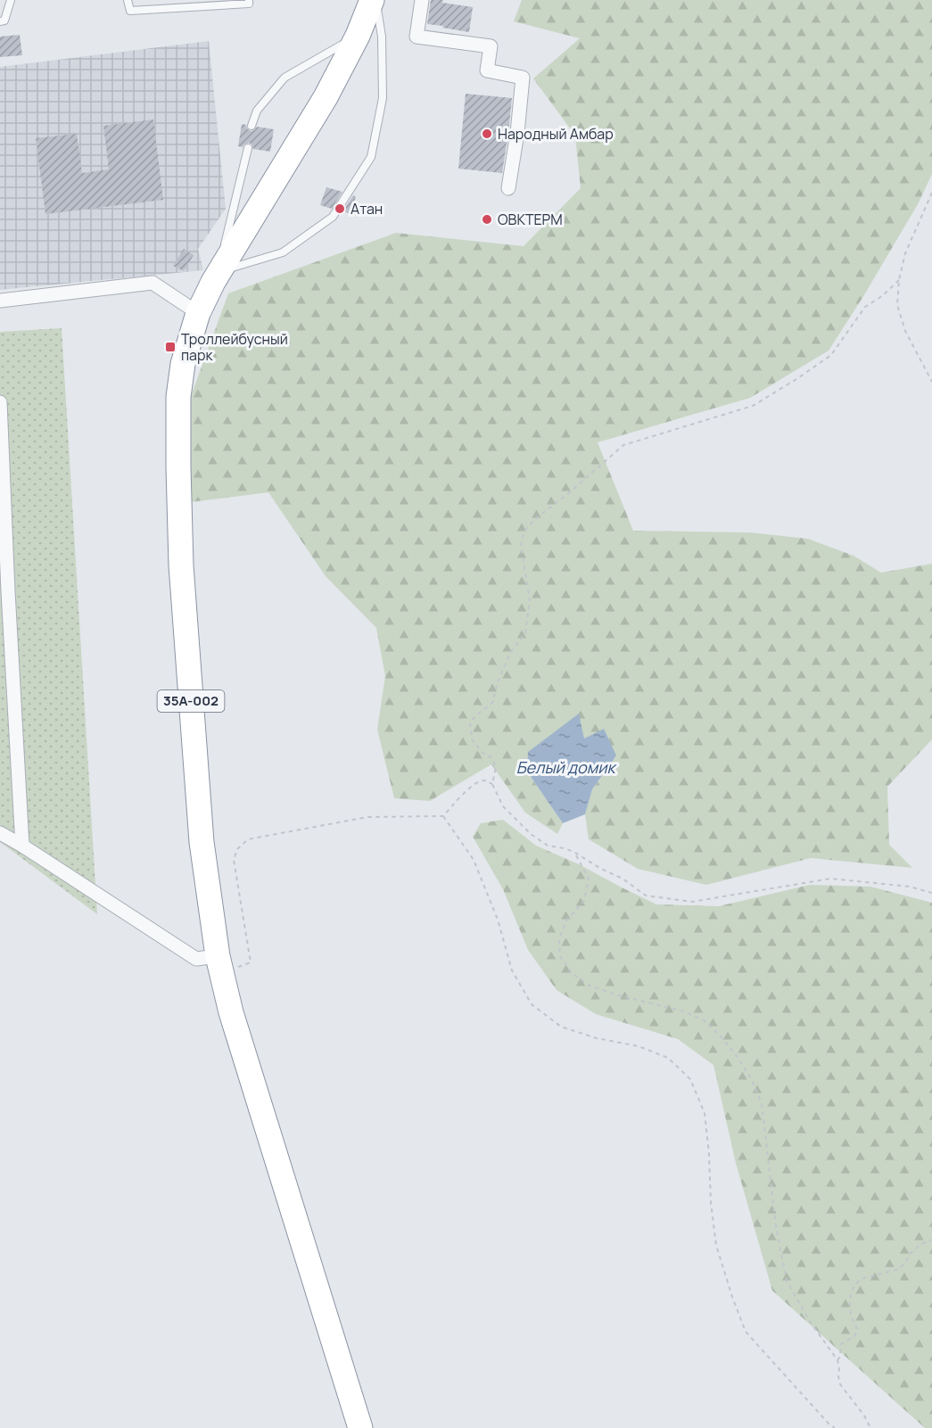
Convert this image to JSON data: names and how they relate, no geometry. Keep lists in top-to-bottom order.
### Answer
{
  "streets": {
    "highway": ["35А-002"]
  },
  "water": ["Белый домик"],
  "places": {
    "other": ["Народный Амбар", "Атан", "ОВКТЕРМ"],
    "transit": ["Троллейбусный парк"]
  }
}
